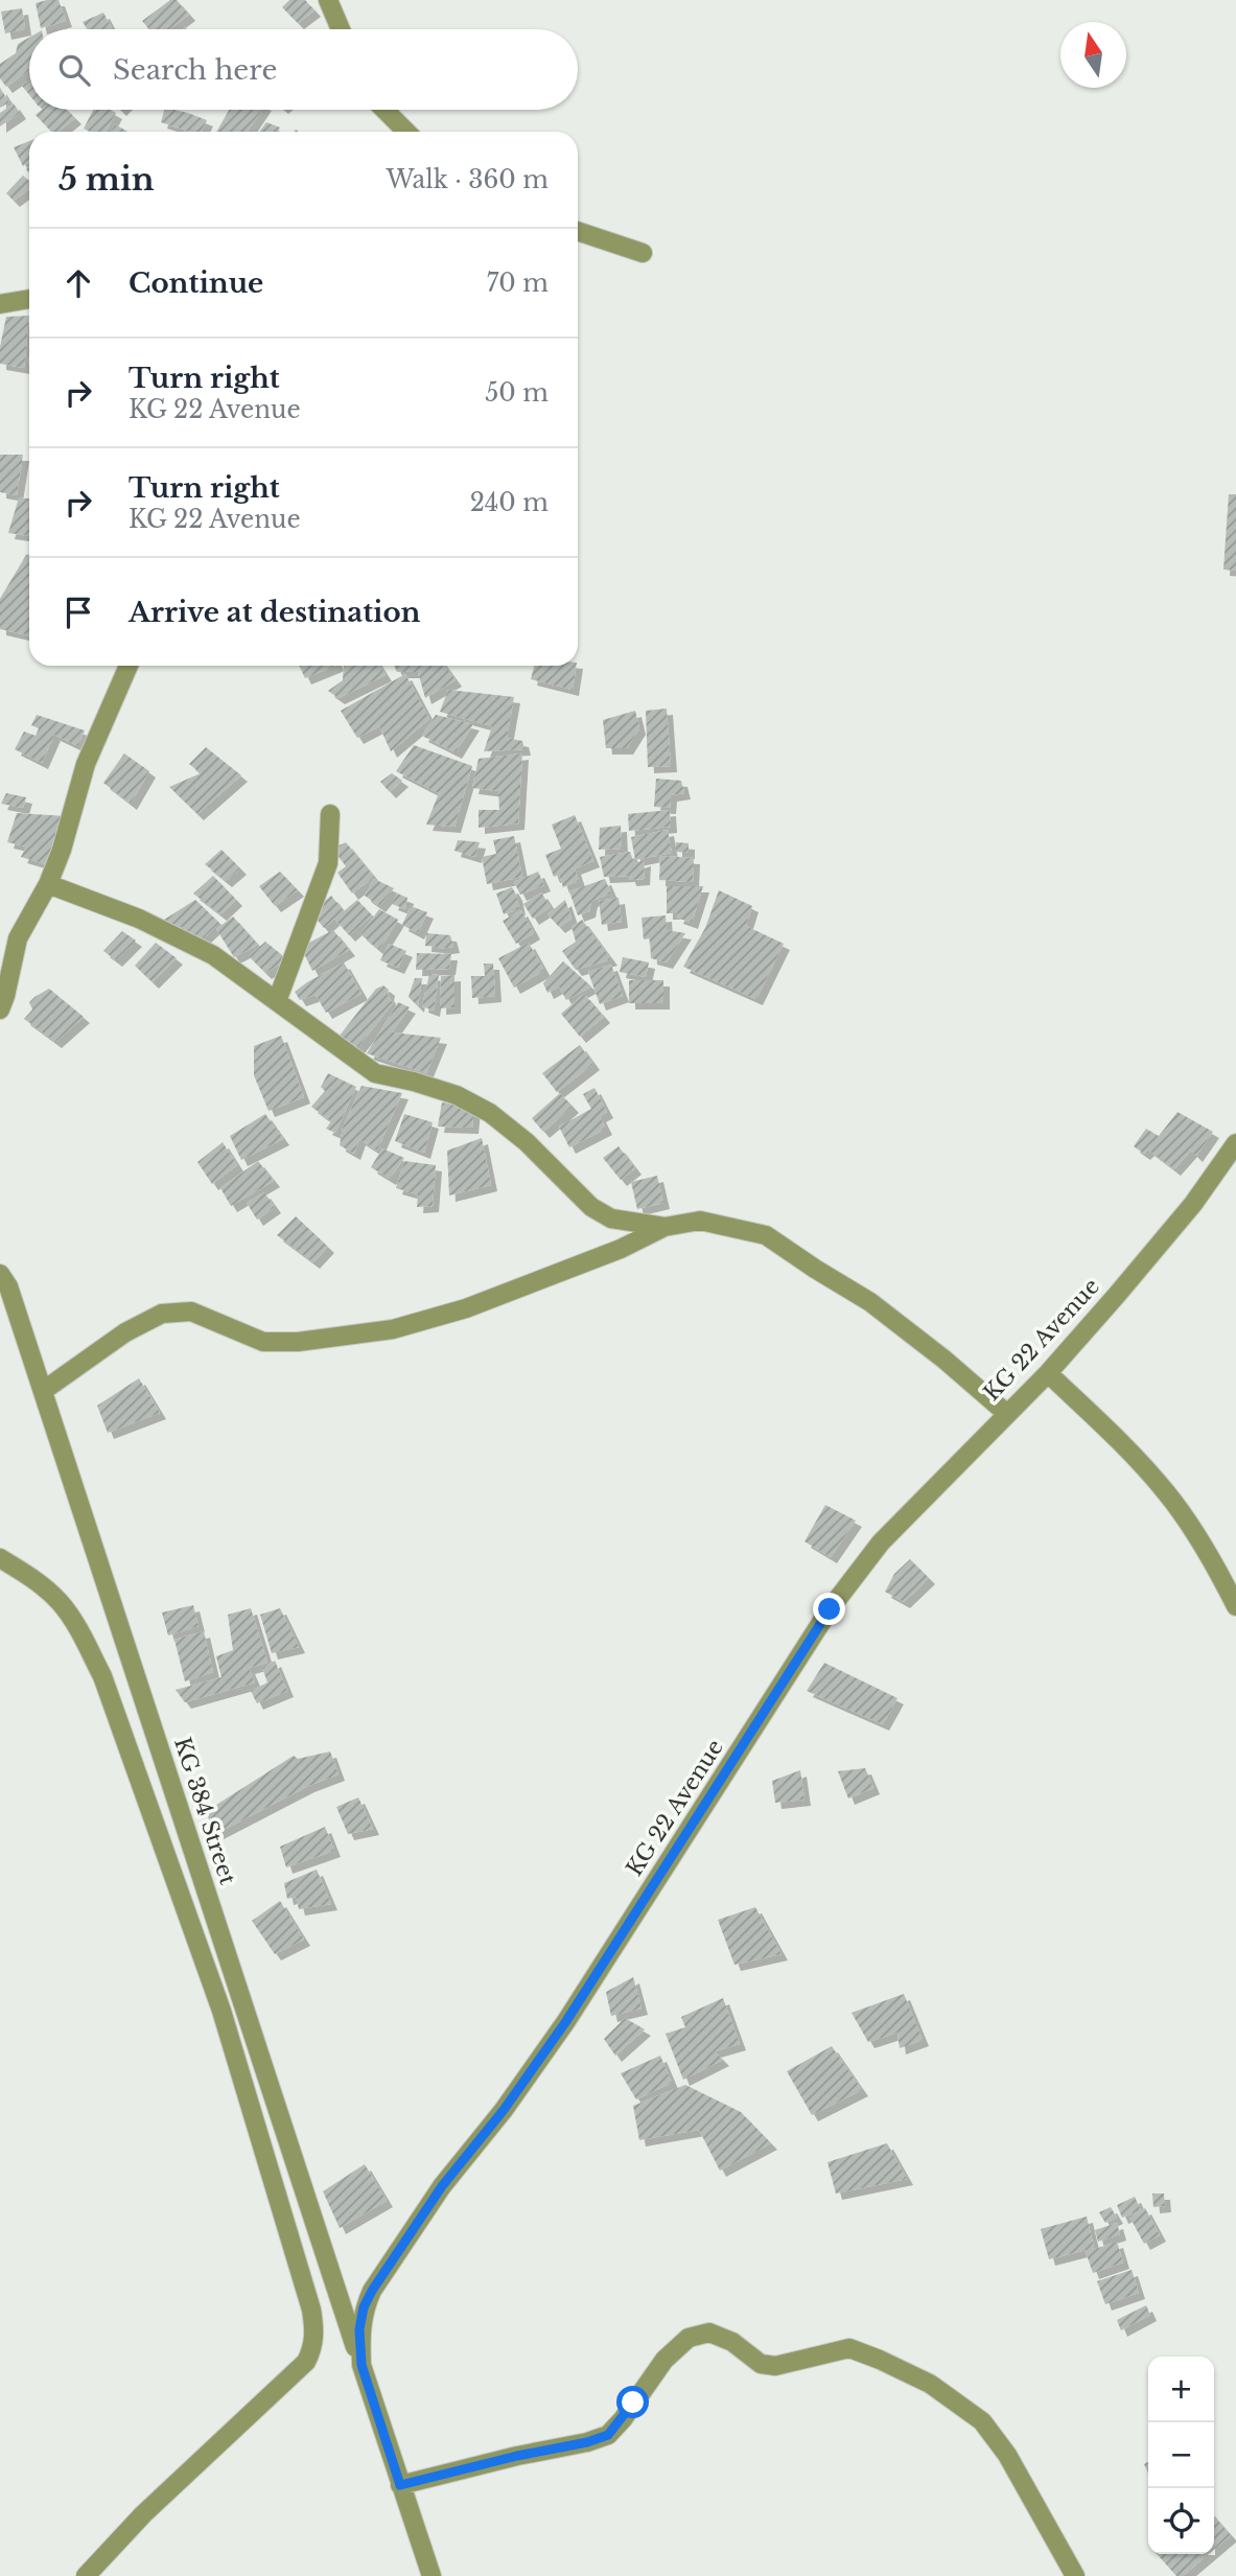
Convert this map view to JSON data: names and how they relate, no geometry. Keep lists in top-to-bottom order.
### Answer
{
  "streets": {
    "street": ["KG 22 Avenue", "KG 384 Street"]
  },
  "crossings": [
    ["KG 22 Avenue", "KG 384 Street"]
  ],
  "north": "top",
  "page": {
    "search": "Search here",
    "heading": ["5 min", "Walk · 360 m"],
    "list": [
      ["Continue", "70 m"],
      ["Turn right", "KG 22 Avenue", "50 m"],
      ["Turn right", "KG 22 Avenue", "240 m"],
      "Arrive at destination"
    ],
    "map_buttons": ["+", "−"]
  }
}
